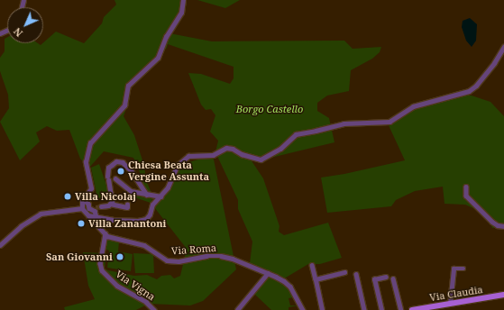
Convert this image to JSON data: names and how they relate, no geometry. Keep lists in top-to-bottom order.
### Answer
{
  "streets": {
    "main road": ["Via Claudia"],
    "street": ["Via Roma", "Via Vigna"]
  },
  "crossings": [
    ["Via Roma", "Via Vigna"]
  ],
  "parks": ["Borgo Castello"],
  "places": [
    "Chiesa Beata Vergine Assunta",
    "Villa Nicolaj",
    "Villa Zanantoni",
    "San Giovanni"
  ],
  "north": "bottom left"
}
